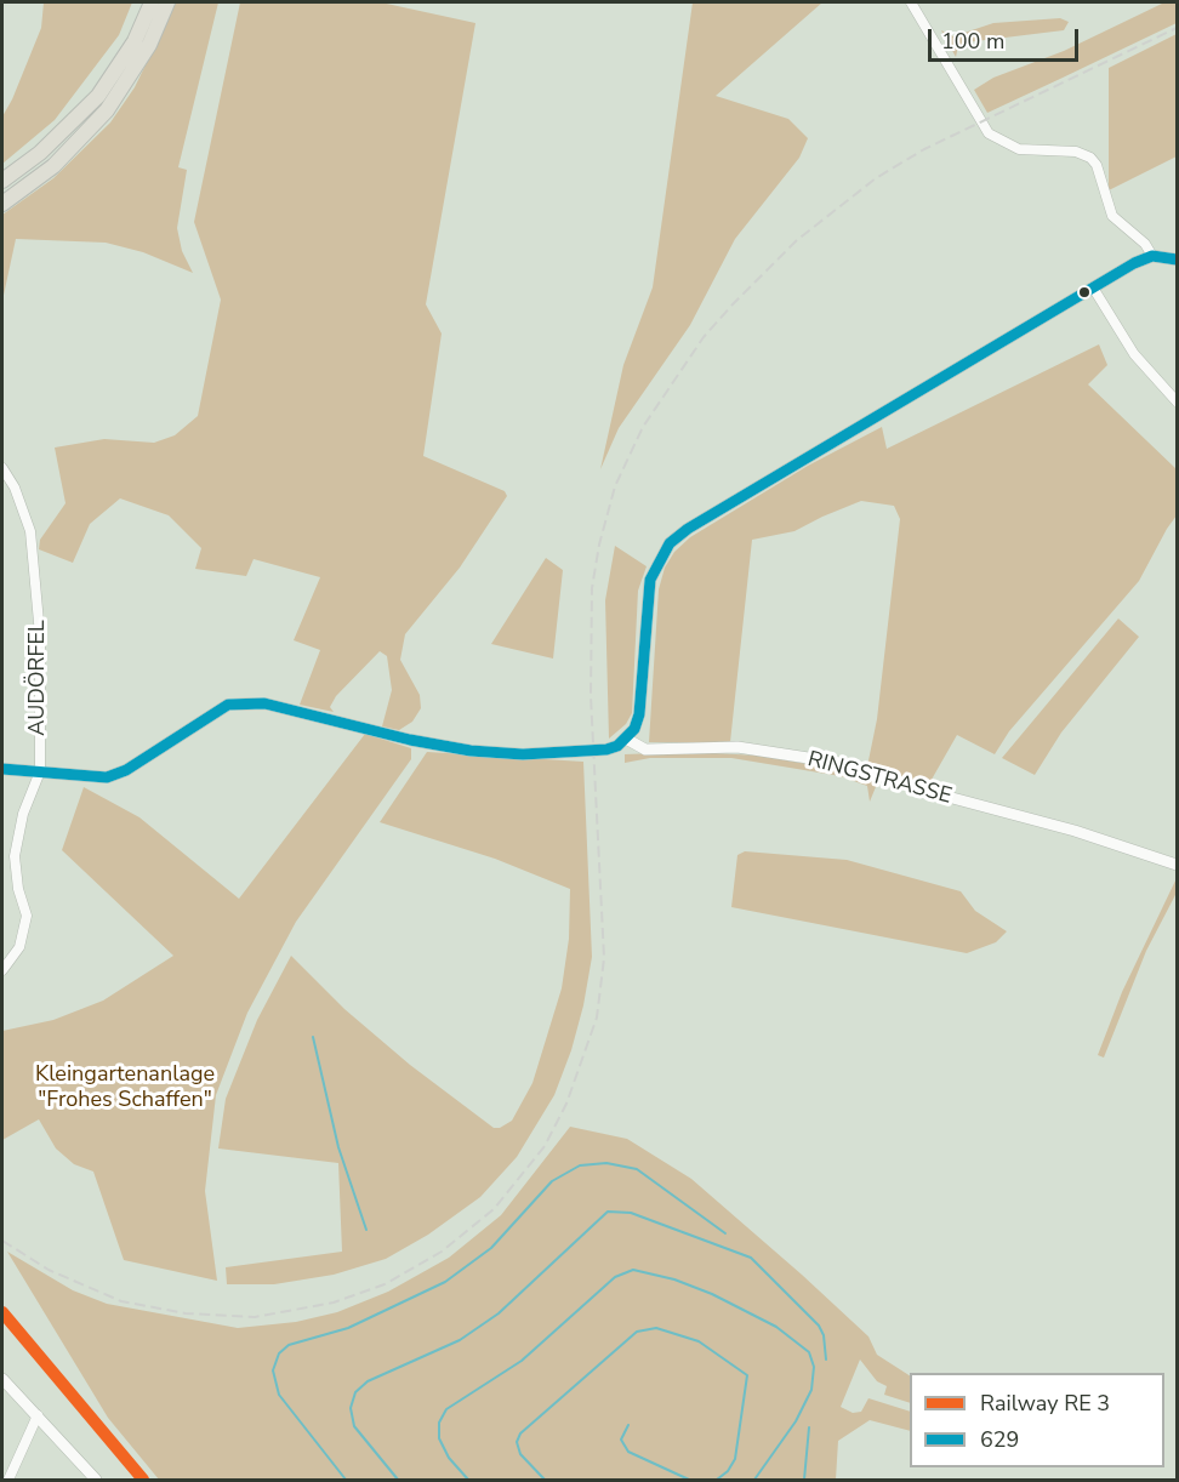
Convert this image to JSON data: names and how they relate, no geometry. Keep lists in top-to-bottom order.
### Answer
{
  "streets": {
    "street": ["AUDÖRFEL", "RINGSTRASSE"]
  },
  "parks": ["Kleingartenanlage \"Frohes Schaffen\""],
  "lines": ["transit line 629"],
  "legend": ["Railway RE 3", "629"],
  "scale_bar": "100 m"
}
